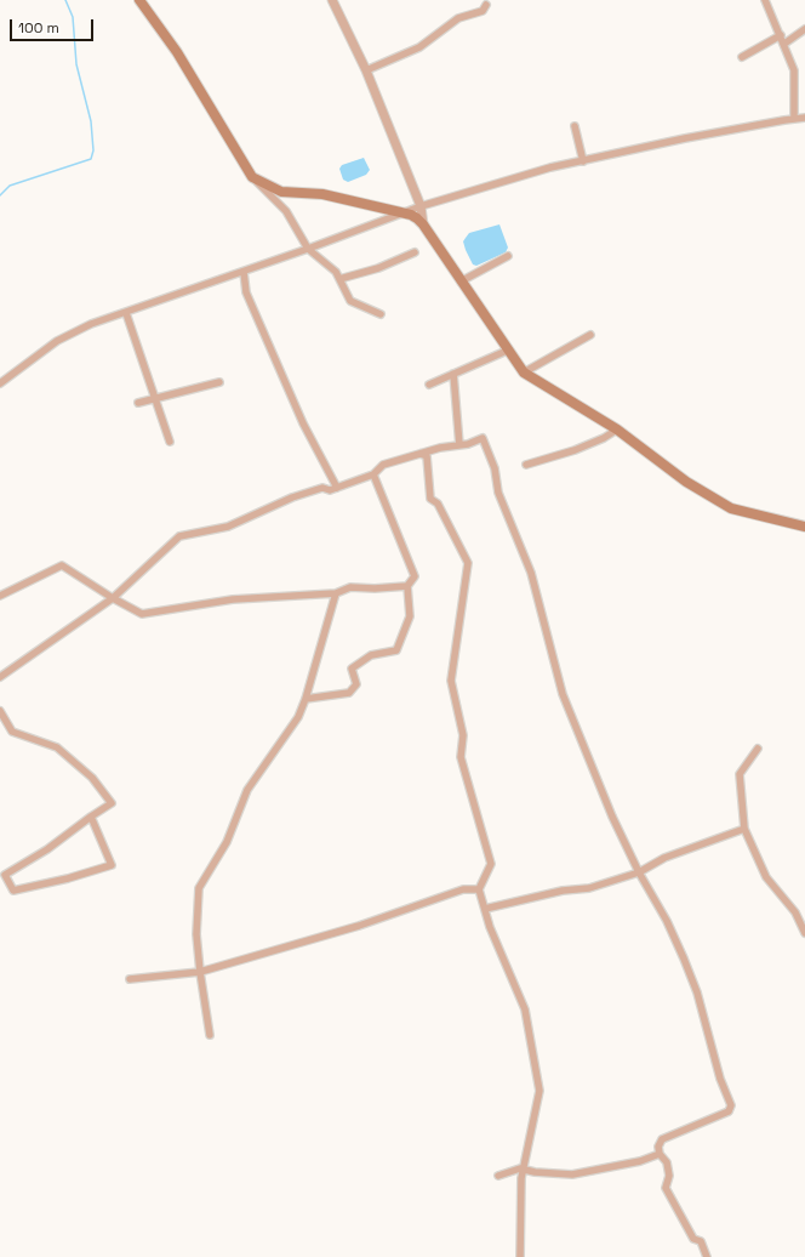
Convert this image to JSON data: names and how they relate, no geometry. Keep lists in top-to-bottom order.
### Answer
{
  "scale_bar": "100 m"
}
